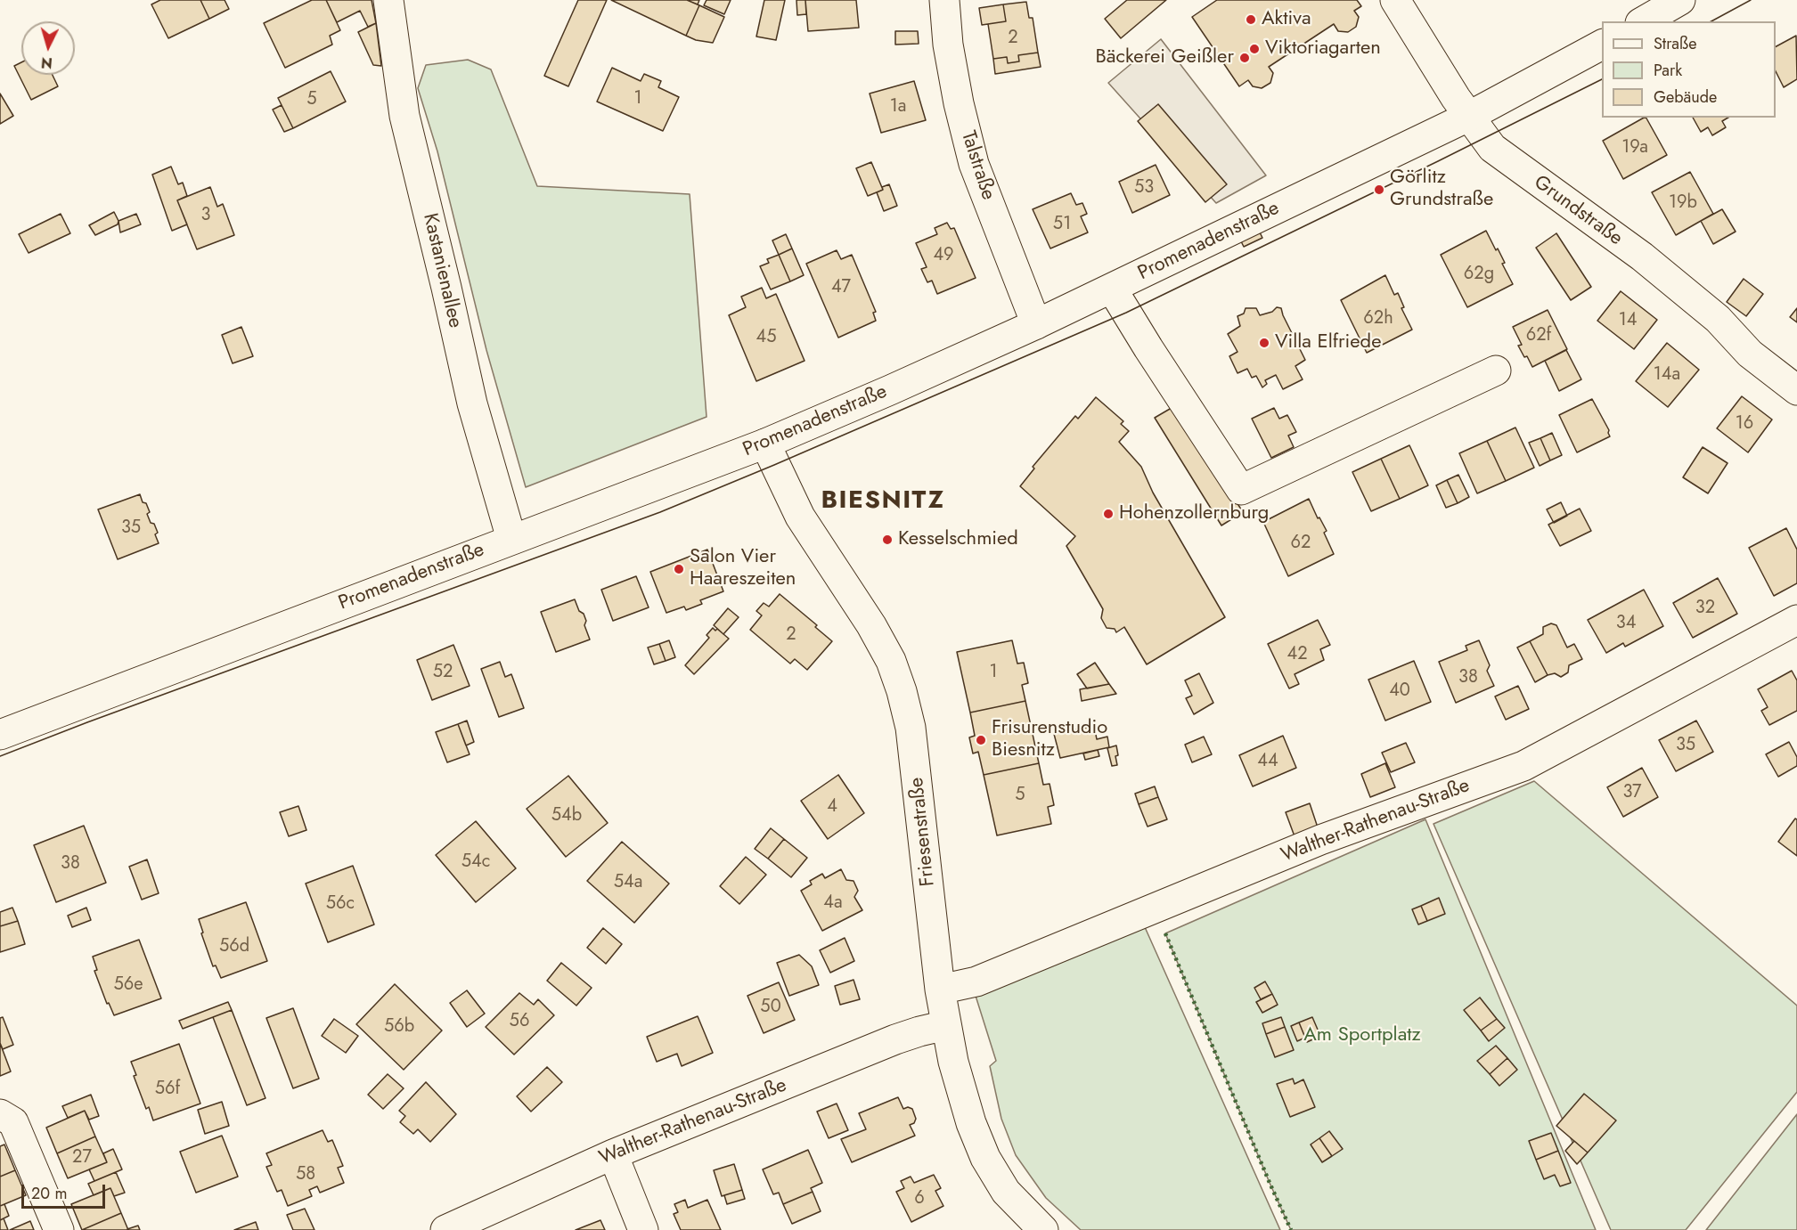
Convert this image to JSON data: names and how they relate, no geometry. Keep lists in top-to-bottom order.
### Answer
{
  "streets": {
    "street": [
      "Talstraße",
      "Grundstraße",
      "Promenadenstraße",
      "Kastanienallee",
      "Walther-Rathenau-Straße",
      "Friesenstraße"
    ]
  },
  "crossings": [
    ["Talstraße", "Promenadenstraße"],
    ["Grundstraße", "Promenadenstraße"],
    ["Promenadenstraße", "Kastanienallee"],
    ["Promenadenstraße", "Friesenstraße"],
    ["Walther-Rathenau-Straße", "Friesenstraße"]
  ],
  "districts": ["BIESNITZ"],
  "parks": ["Am Sportplatz"],
  "places": [
    "Aktiva",
    "Viktoriagarten",
    "Bäckerei Geißler",
    "Görlitz Grundstraße",
    "Villa Elfriede",
    "Hohenzollernburg",
    "Kesselschmied",
    "Salon Vier Haareszeiten",
    "Frisurenstudio Biesnitz"
  ],
  "house_numbers": [
    "2",
    "1",
    "5",
    "1a",
    "19a",
    "53",
    "19b",
    "3",
    "51",
    "49",
    "62g",
    "47",
    "62h",
    "14",
    "62f",
    "45",
    "14a",
    "16",
    "35",
    "62",
    "32",
    "34",
    "2",
    "42",
    "52",
    "1",
    "38",
    "40",
    "35",
    "44",
    "37",
    "5",
    "4",
    "54b",
    "54c",
    "38",
    "54a",
    "4a",
    "56c",
    "56d",
    "56e",
    "50",
    "56",
    "56b",
    "56f",
    "27",
    "58",
    "6"
  ],
  "legend": ["Straße", "Park", "Gebäude"],
  "scale_bar": "20 m",
  "north": "bottom"
}
